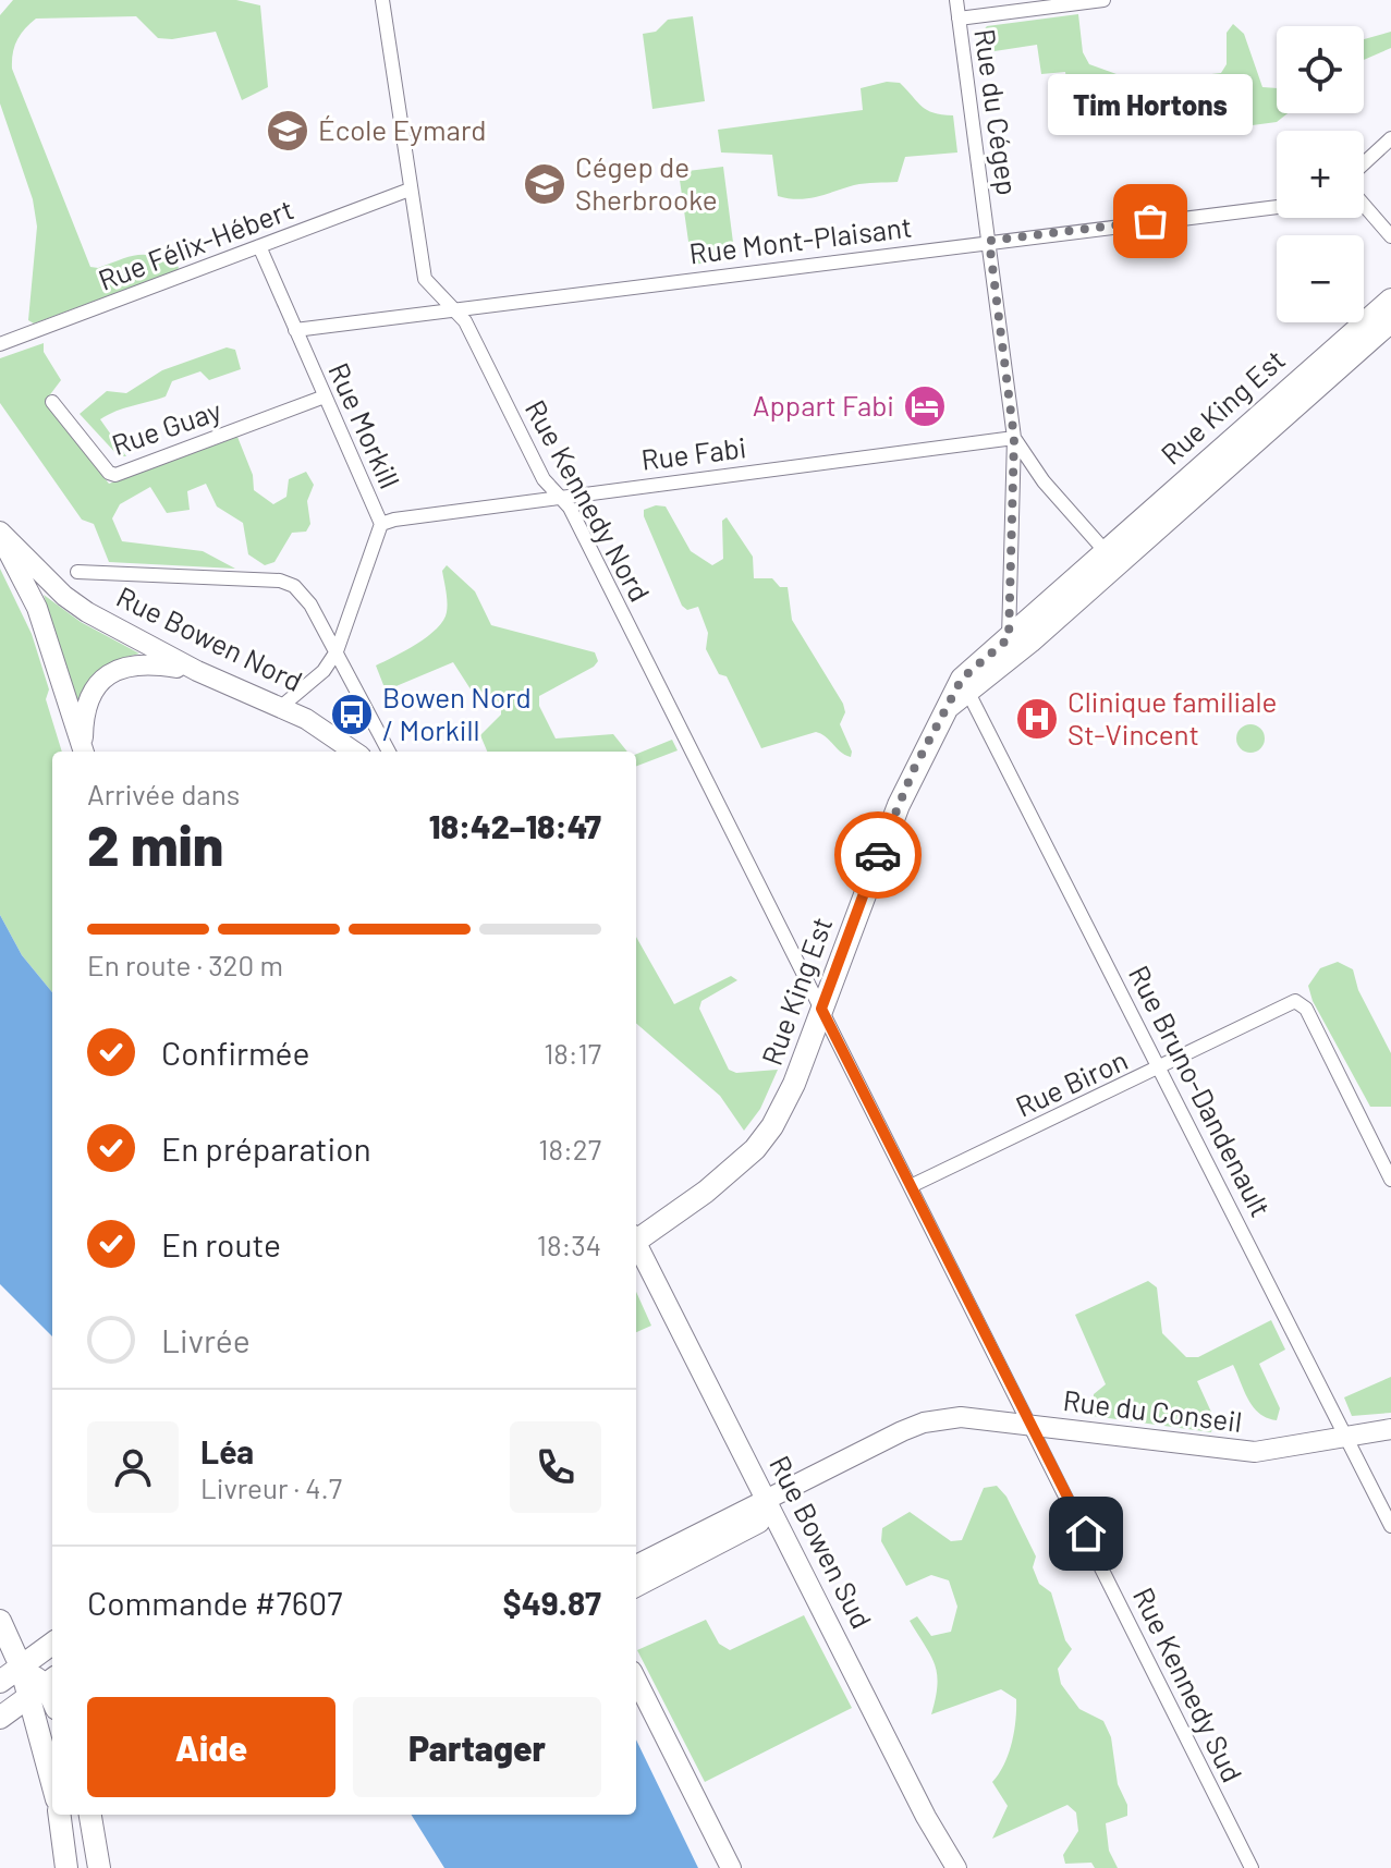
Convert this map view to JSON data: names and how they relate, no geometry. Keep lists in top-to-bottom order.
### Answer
{
  "streets": {
    "main road": ["Rue King Est"],
    "street": [
      "Rue du Cégep",
      "Rue Mont-Plaisant",
      "Rue Félix-Hébert",
      "Rue Morkill",
      "Rue Guay",
      "Rue Fabi",
      "Rue Kennedy Nord",
      "Rue Bowen Nord",
      "Rue Biron",
      "Rue Bruno-Dandenault",
      "Rue du Conseil",
      "Rue Bowen Sud",
      "Rue Kennedy Sud"
    ]
  },
  "crossings": [
    ["Rue du Cégep", "Rue Mont-Plaisant"],
    ["Rue du Cégep", "Rue King Est"],
    ["Rue du Cégep", "Rue Fabi"],
    ["Rue Mont-Plaisant", "Rue Morkill"],
    ["Rue Mont-Plaisant", "Rue Kennedy Nord"],
    ["Rue Félix-Hébert", "Rue Morkill"],
    ["Rue Félix-Hébert", "Rue Kennedy Nord"],
    ["Rue King Est", "Rue Kennedy Nord"],
    ["Rue King Est", "Rue Bruno-Dandenault"],
    ["Rue King Est", "Rue Kennedy Sud"],
    ["Rue Morkill", "Rue Guay"],
    ["Rue Morkill", "Rue Fabi"],
    ["Rue Morkill", "Rue Bowen Nord"],
    ["Rue Fabi", "Rue Kennedy Nord"],
    ["Rue Kennedy Nord", "Rue Kennedy Sud"],
    ["Rue Biron", "Rue Bruno-Dandenault"],
    ["Rue Biron", "Rue Kennedy Sud"],
    ["Rue Bruno-Dandenault", "Rue du Conseil"],
    ["Rue du Conseil", "Rue Bowen Sud"],
    ["Rue du Conseil", "Rue Kennedy Sud"]
  ],
  "places": {
    "school or university": ["École Eymard", "Cégep de Sherbrooke"],
    "other": ["Tim Hortons"],
    "hotel": ["Appart Fabi"],
    "bus stop": ["Bowen Nord / Morkill"],
    "hospital": ["Clinique familiale St-Vincent"]
  },
  "page": {
    "map_buttons": ["+", "−"],
    "bubble": "Tim Hortons",
    "heading": ["2 min", "Arrivée dans", "18:42–18:47"],
    "panel": [
      "Léa",
      "Livreur · 4.7",
      "Commande #7607",
      "$49.87"
    ],
    "bar": "En route · 320 m",
    "list": [
      ["Confirmée", "18:17"],
      ["En préparation", "18:27"],
      ["En route", "18:34"],
      "Livrée"
    ],
    "buttons": ["Aide", "Partager"]
  }
}
